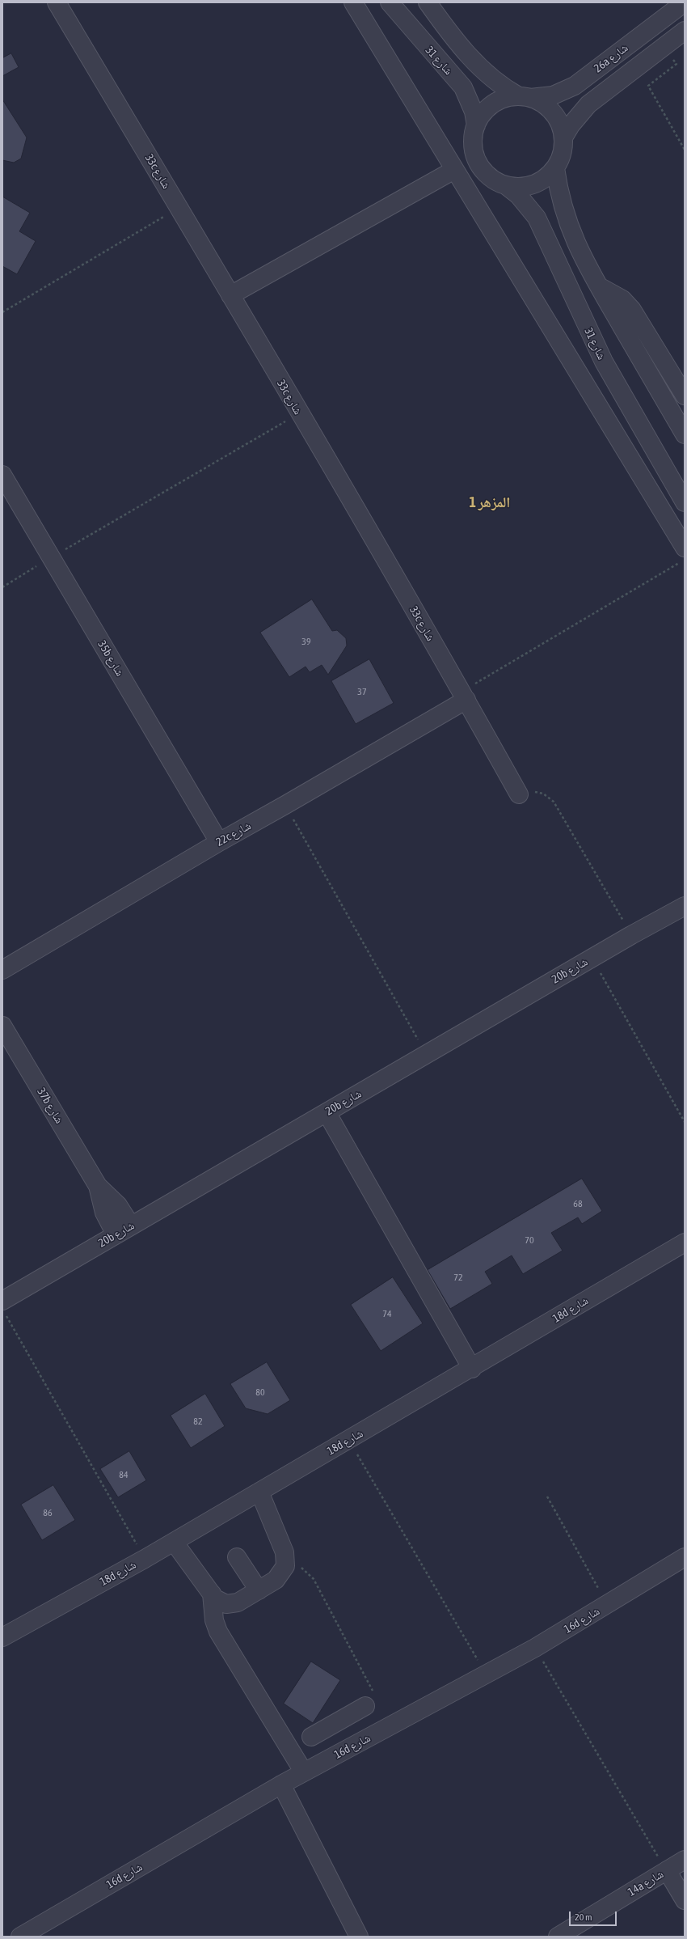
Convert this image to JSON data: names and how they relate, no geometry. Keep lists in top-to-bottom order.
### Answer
{
  "streets": {
    "street": [
      "26a شارع",
      "شارع 31",
      "33c شارع",
      "35b شارع",
      "22c شارع",
      "20b شارع",
      "37b شارع",
      "18d شارع",
      "16d شارع",
      "14a شارع"
    ]
  },
  "crossings": [
    ["26a شارع", "شارع 31"],
    ["33c شارع", "22c شارع"],
    ["35b شارع", "22c شارع"],
    ["20b شارع", "37b شارع"]
  ],
  "districts": ["المزهر 1"],
  "house_numbers": [
    "39",
    "37",
    "68",
    "70",
    "72",
    "74",
    "80",
    "82",
    "84",
    "86"
  ],
  "scale_bar": "20 m"
}
